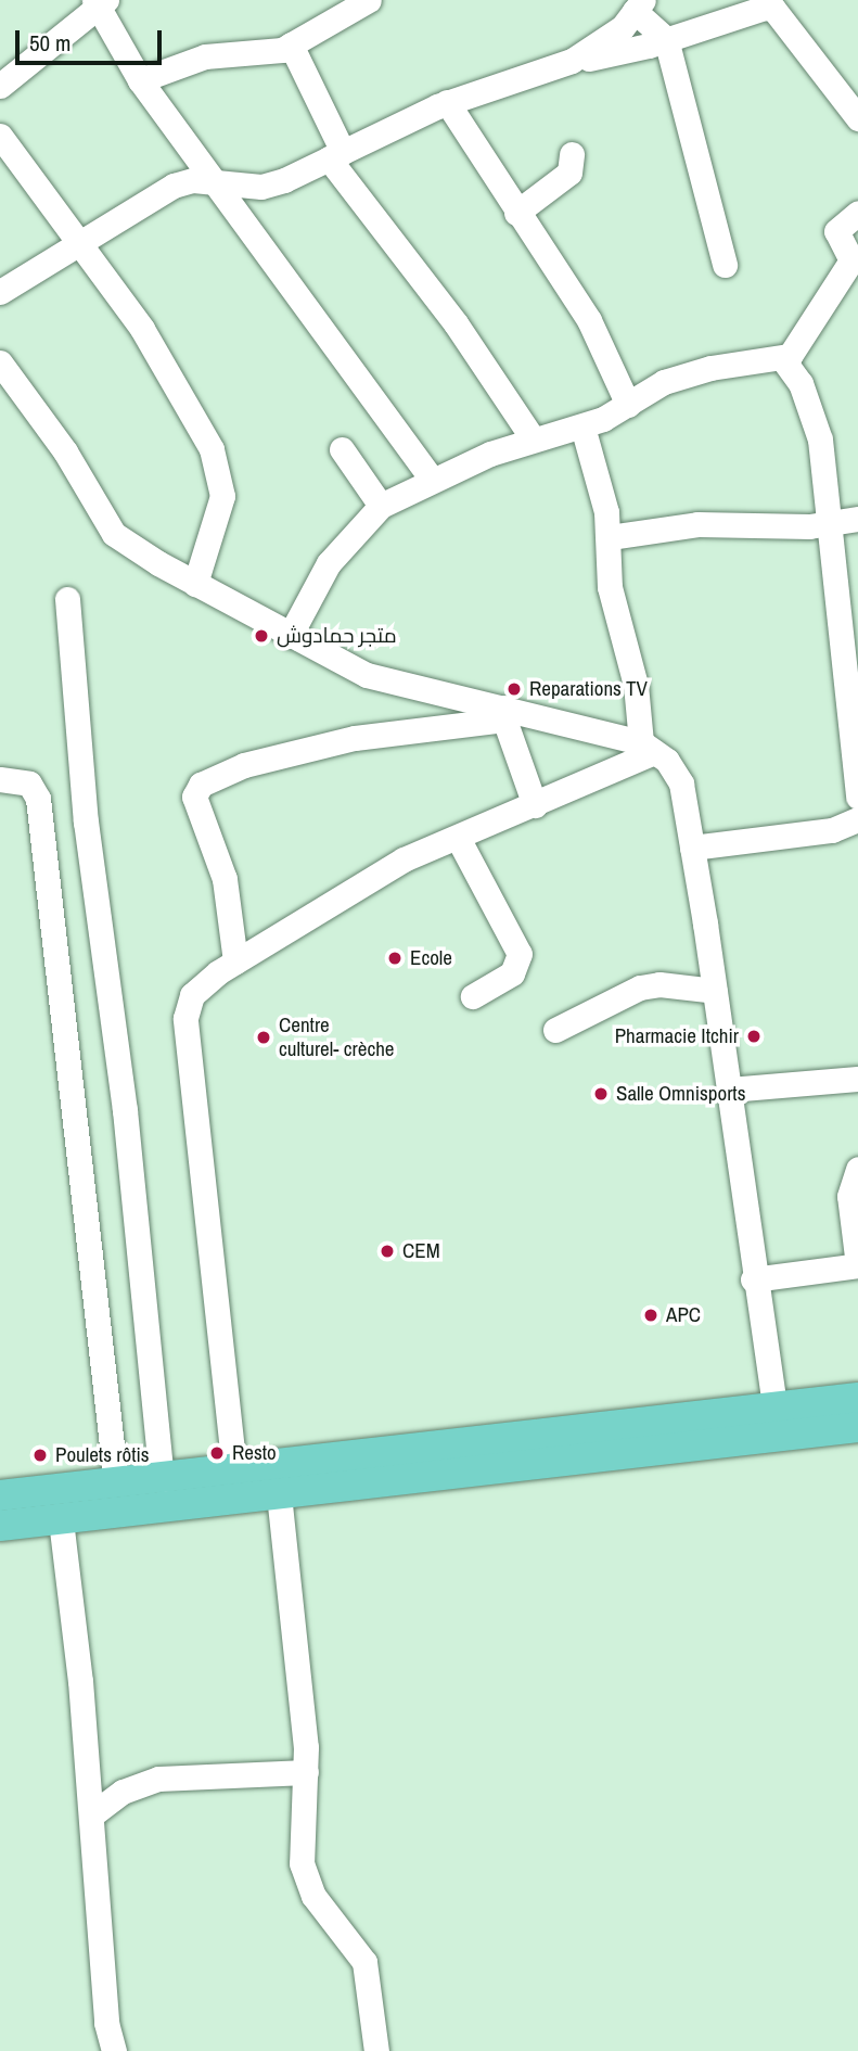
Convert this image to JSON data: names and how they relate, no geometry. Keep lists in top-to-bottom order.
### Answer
{
  "places": [
    "متجر حمادوش",
    "Reparations TV",
    "Ecole",
    "Pharmacie Itchir",
    "Centre culturel- crèche",
    "Salle Omnisports",
    "CEM",
    "APC",
    "Resto",
    "Poulets rôtis"
  ],
  "scale_bar": "50 m"
}
